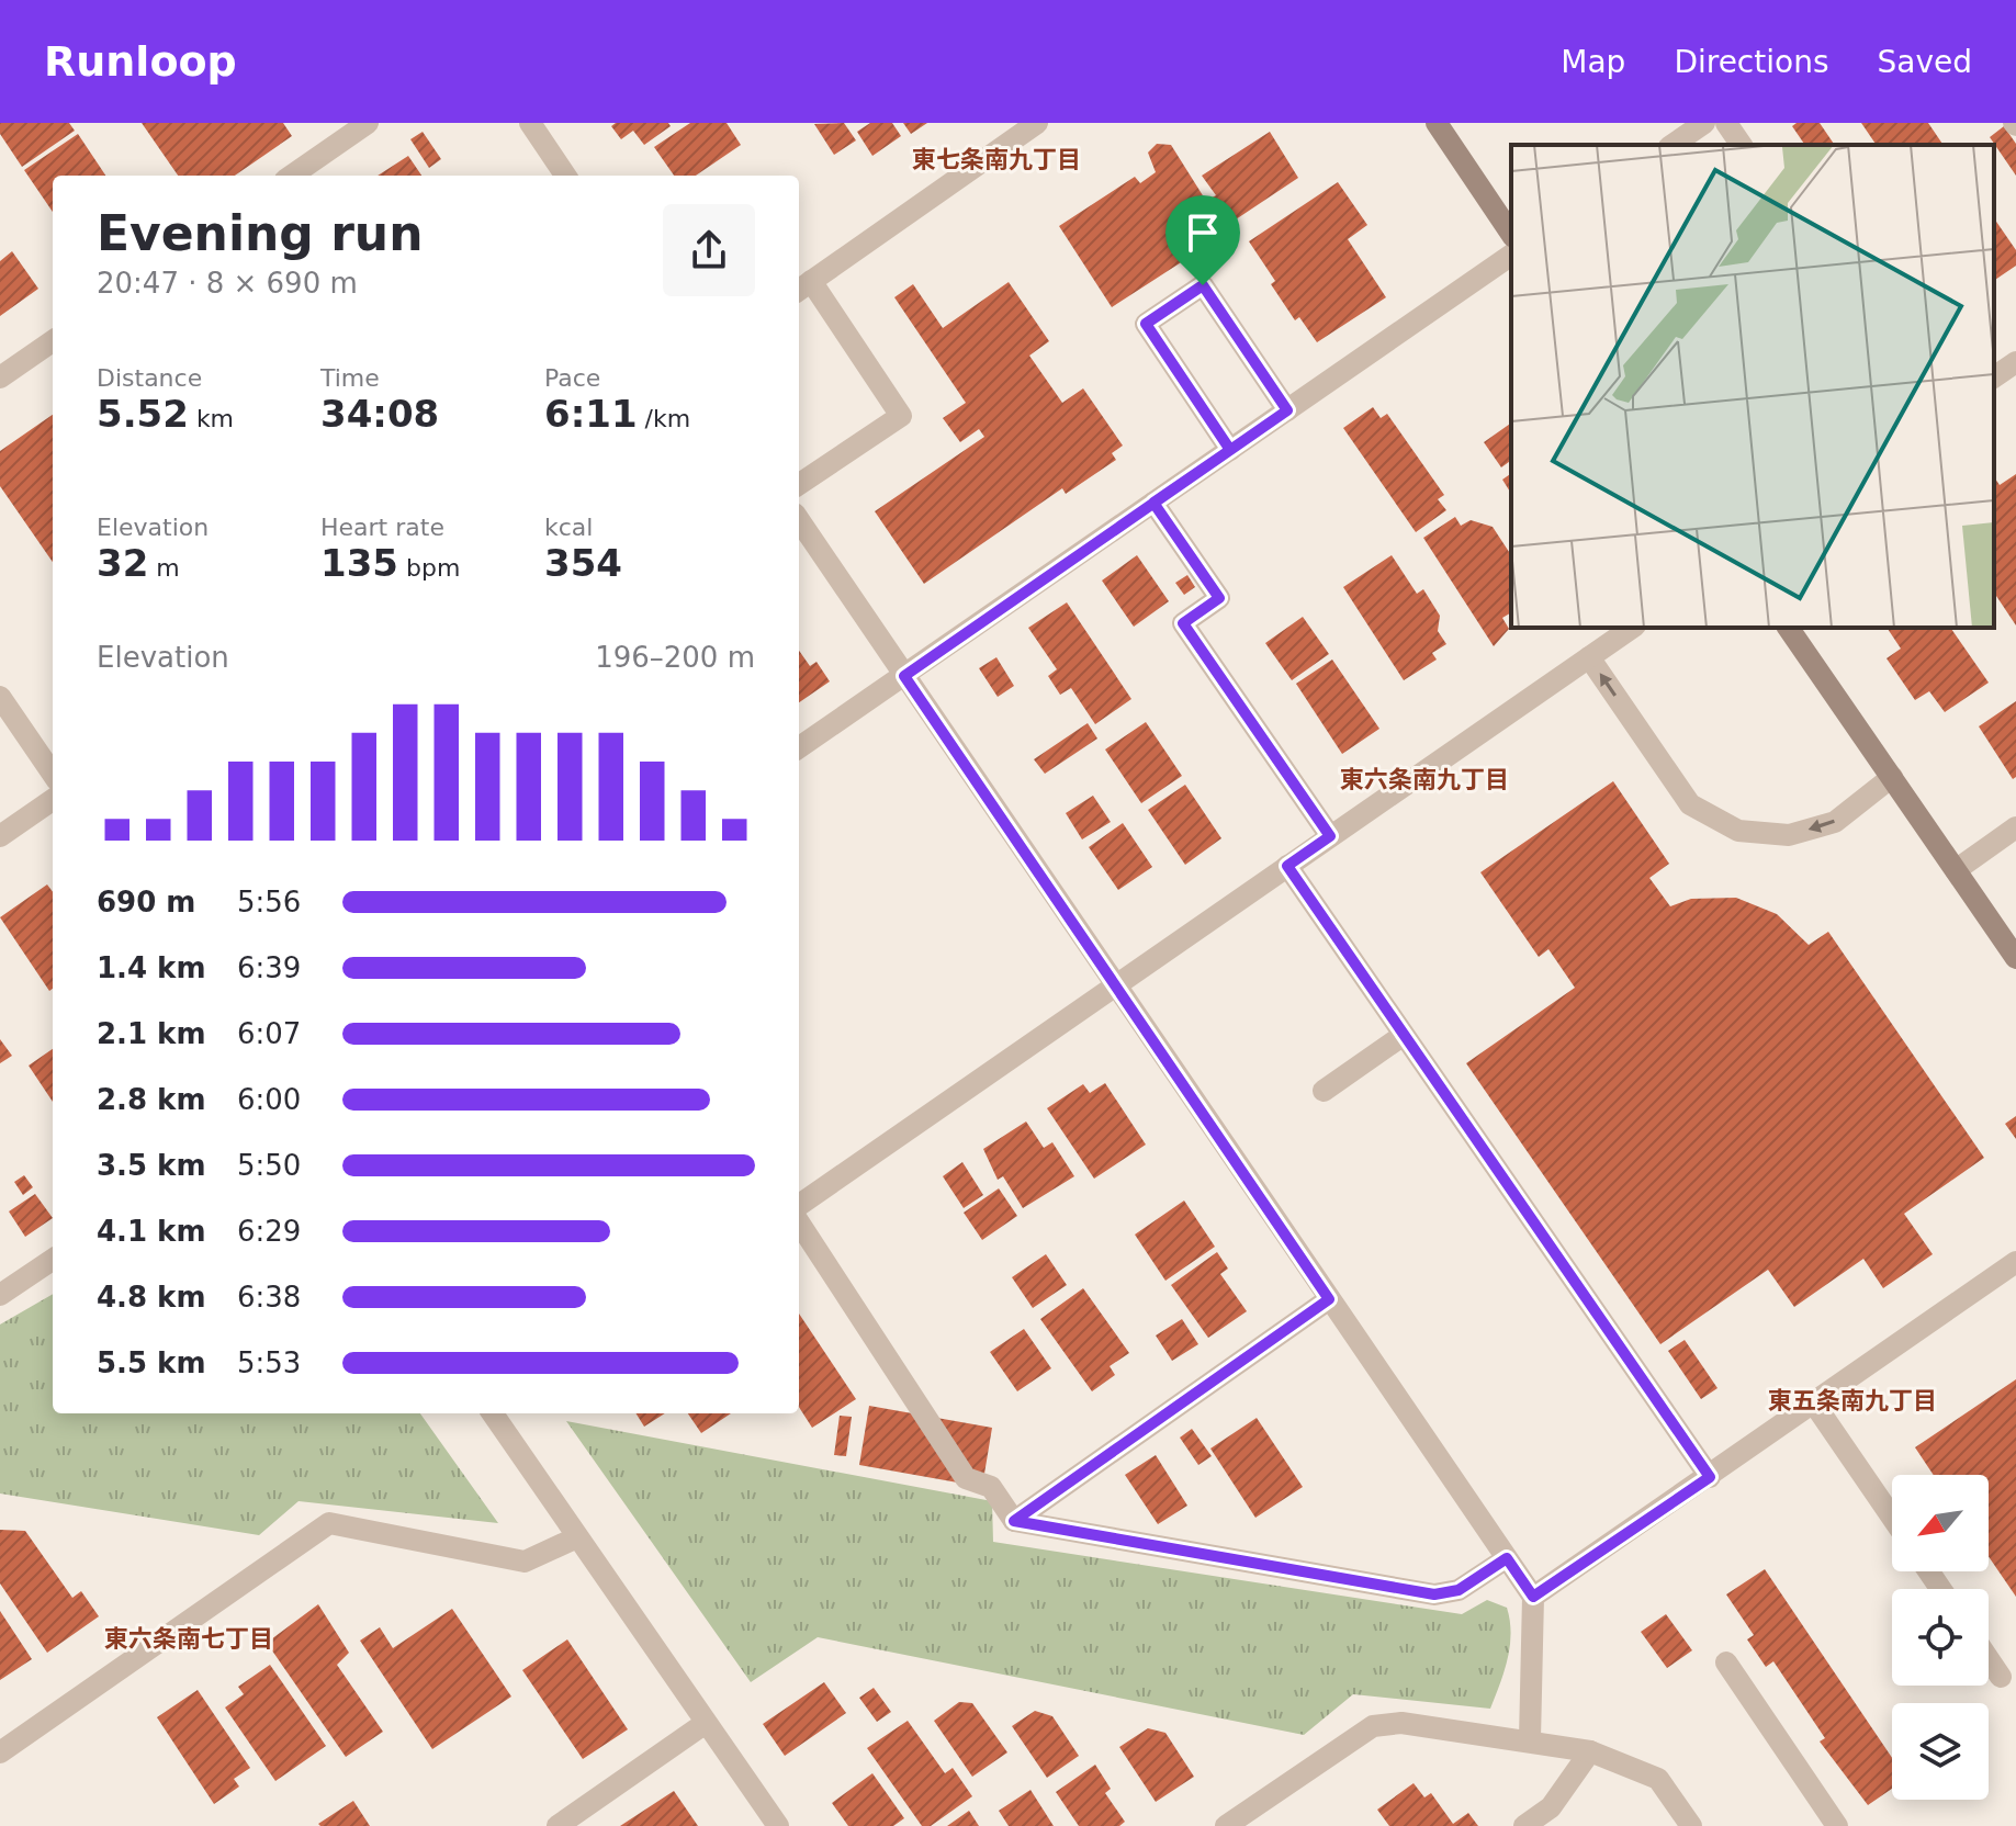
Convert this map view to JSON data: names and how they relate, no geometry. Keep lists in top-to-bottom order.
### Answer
{
  "districts": [
    "東七条南九丁目",
    "東六条南九丁目",
    "東五条南九丁目",
    "東六条南七丁目"
  ],
  "north": "bottom left",
  "page": {
    "header": "Runloop",
    "nav": ["Map", "Directions", "Saved"],
    "heading": ["Evening run", "20:47 · 8 × 690 m"],
    "stats": [
      ["Distance", "5.52 km"],
      ["Time", "34:08"],
      ["Pace", "6:11 /km"],
      ["Elevation", "32 m"],
      ["Heart rate", "135 bpm"],
      ["kcal", "354"]
    ],
    "chart": ["Elevation", "196–200 m"],
    "list": [
      {
        "name": "690 m",
        "note": "5:56"
      },
      {
        "name": "1.4 km",
        "note": "6:39"
      },
      {
        "name": "2.1 km",
        "note": "6:07"
      },
      {
        "name": "2.8 km",
        "note": "6:00"
      },
      {
        "name": "3.5 km",
        "note": "5:50"
      },
      {
        "name": "4.1 km",
        "note": "6:29"
      },
      {
        "name": "4.8 km",
        "note": "6:38"
      },
      {
        "name": "5.5 km",
        "note": "5:53"
      }
    ]
  }
}
